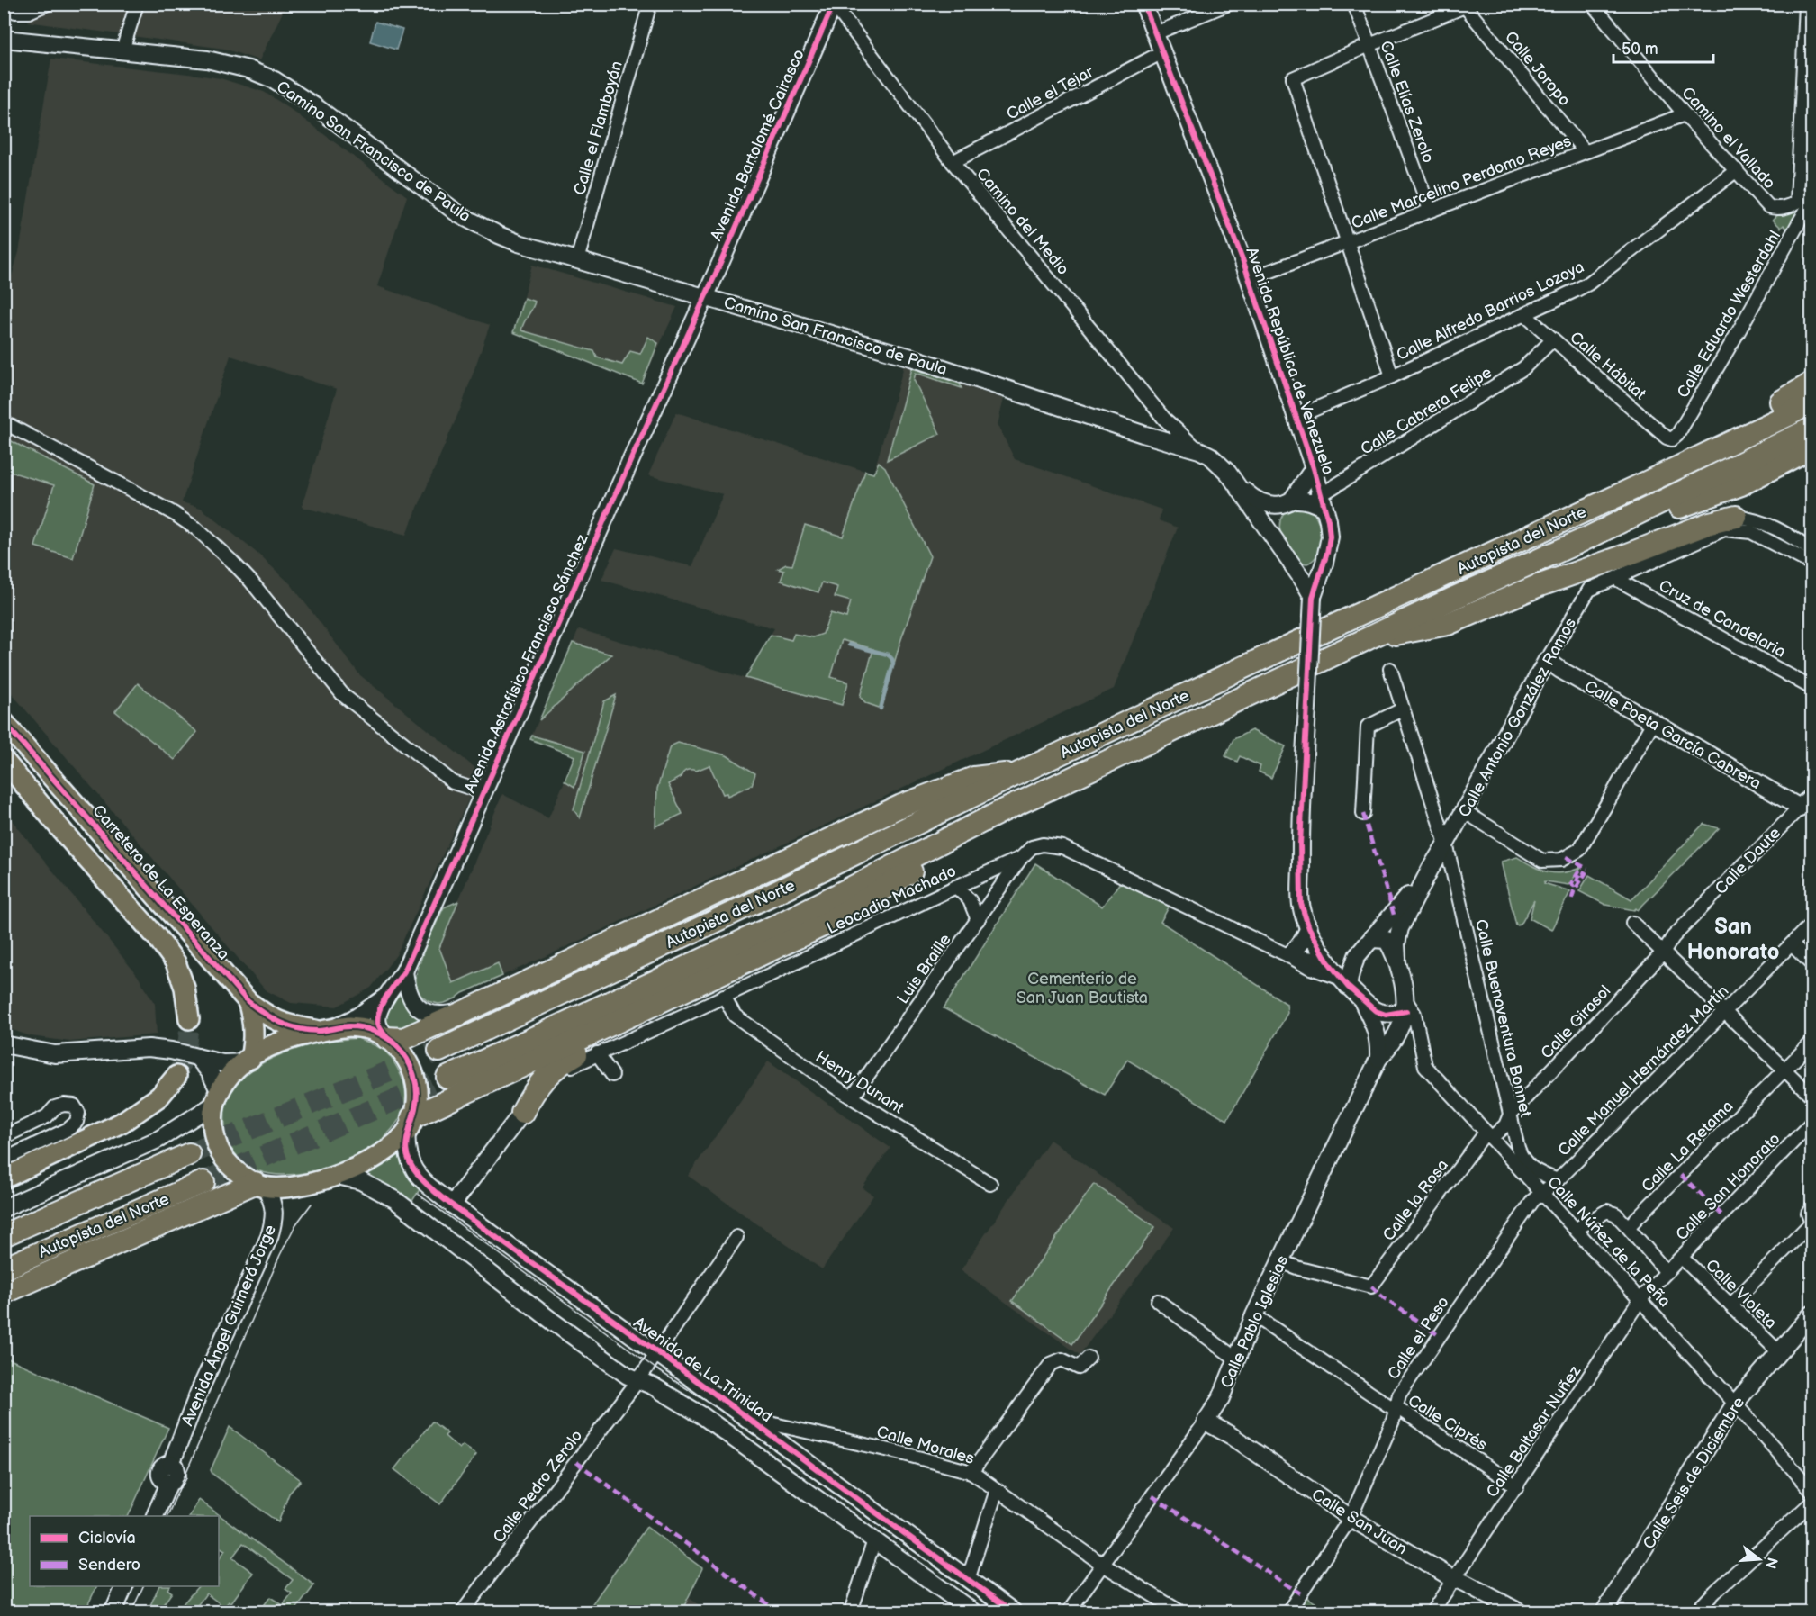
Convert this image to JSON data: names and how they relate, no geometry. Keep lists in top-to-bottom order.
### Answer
{
  "streets": {
    "highway": ["Autopista del Norte"],
    "main road": ["Carretera de La Esperanza"],
    "street": [
      "Calle Joropo",
      "Calle el Tejar",
      "Calle Elías Zerolo",
      "Calle el Flamboyán",
      "Camino el Vallado",
      "Avenida Bartolomé Cairasco",
      "Camino San Francisco de Paula",
      "Calle Marcelino Perdomo Reyes",
      "Camino del Medio",
      "Calle Alfredo Barrios Lozoya",
      "Calle Eduardo Westerdahl",
      "Avenida República de Venezuela",
      "Calle Hábitat",
      "Calle Cabrera Felipe",
      "Cruz de Candelaria",
      "Avenida Astrofísico Francisco Sánchez",
      "Calle Antonio González Ramos",
      "Calle Poeta García Cabrera",
      "Calle Daute",
      "Leocadio Machado",
      "Luis Braille",
      "Calle Buenaventura Bonnet",
      "Calle Girasol",
      "Calle Manuel Hernández Martín",
      "Henry Dunant",
      "Calle La Retama",
      "Calle San Honorato",
      "Calle la Rosa",
      "Calle Núñez de la Peña",
      "Calle Violeta",
      "Calle Pablo Iglesias",
      "Avenida Ángel Guimerá Jorge",
      "Calle el Peso",
      "Avenida de La Trinidad",
      "Calle Ciprés",
      "Calle Baltasar Nuñez",
      "Calle Morales",
      "Calle Seis de Diciembre",
      "Calle Pedro Zerolo",
      "Calle San Juan"
    ]
  },
  "crossings": [
    ["Calle Joropo", "Calle Elías Zerolo"],
    ["Calle Joropo", "Calle Marcelino Perdomo Reyes"],
    ["Calle el Tejar", "Camino del Medio"],
    ["Calle el Tejar", "Avenida República de Venezuela"],
    ["Calle Elías Zerolo", "Calle Marcelino Perdomo Reyes"],
    ["Calle el Flamboyán", "Camino San Francisco de Paula"],
    ["Camino el Vallado", "Calle Marcelino Perdomo Reyes"],
    ["Camino el Vallado", "Calle Alfredo Barrios Lozoya"],
    ["Avenida Bartolomé Cairasco", "Camino San Francisco de Paula"],
    ["Avenida Bartolomé Cairasco", "Camino del Medio"],
    ["Avenida Bartolomé Cairasco", "Avenida Astrofísico Francisco Sánchez"],
    ["Camino San Francisco de Paula", "Camino del Medio"],
    ["Camino San Francisco de Paula", "Avenida Astrofísico Francisco Sánchez"],
    ["Calle Marcelino Perdomo Reyes", "Avenida República de Venezuela"],
    ["Calle Alfredo Barrios Lozoya", "Avenida República de Venezuela"],
    ["Calle Alfredo Barrios Lozoya", "Calle Hábitat"],
    ["Calle Eduardo Westerdahl", "Calle Hábitat"],
    ["Avenida República de Venezuela", "Calle Cabrera Felipe"],
    ["Avenida República de Venezuela", "Leocadio Machado"],
    ["Calle Hábitat", "Calle Cabrera Felipe"],
    ["Cruz de Candelaria", "Calle Antonio González Ramos"],
    ["Avenida Astrofísico Francisco Sánchez", "Carretera de La Esperanza"],
    ["Avenida Astrofísico Francisco Sánchez", "Avenida Ángel Guimerá Jorge"],
    ["Avenida Astrofísico Francisco Sánchez", "Avenida de La Trinidad"],
    ["Calle Antonio González Ramos", "Calle Poeta García Cabrera"],
    ["Calle Antonio González Ramos", "Calle Buenaventura Bonnet"],
    ["Calle Poeta García Cabrera", "Calle Daute"],
    ["Calle Daute", "Calle Girasol"],
    ["Carretera de La Esperanza", "Avenida Ángel Guimerá Jorge"],
    ["Carretera de La Esperanza", "Avenida de La Trinidad"],
    ["Leocadio Machado", "Luis Braille"],
    ["Leocadio Machado", "Henry Dunant"],
    ["Luis Braille", "Henry Dunant"],
    ["Calle Buenaventura Bonnet", "Calle Girasol"],
    ["Calle Buenaventura Bonnet", "Calle Manuel Hernández Martín"],
    ["Calle Girasol", "Calle la Rosa"],
    ["Calle Girasol", "Calle Núñez de la Peña"],
    ["Calle Manuel Hernández Martín", "Calle Núñez de la Peña"],
    ["Calle Manuel Hernández Martín", "Calle el Peso"],
    ["Calle San Honorato", "Calle Violeta"],
    ["Calle San Honorato", "Calle Baltasar Nuñez"],
    ["Calle la Rosa", "Calle Núñez de la Peña"],
    ["Calle la Rosa", "Calle Pablo Iglesias"],
    ["Calle Núñez de la Peña", "Calle Pablo Iglesias"],
    ["Calle Núñez de la Peña", "Calle el Peso"],
    ["Calle Núñez de la Peña", "Calle Baltasar Nuñez"],
    ["Calle Núñez de la Peña", "Calle Seis de Diciembre"],
    ["Calle Violeta", "Calle Seis de Diciembre"],
    ["Calle Pablo Iglesias", "Calle Ciprés"],
    ["Calle Pablo Iglesias", "Calle Morales"],
    ["Calle Pablo Iglesias", "Calle San Juan"],
    ["Avenida Ángel Guimerá Jorge", "Avenida de La Trinidad"],
    ["Calle el Peso", "Calle Ciprés"],
    ["Calle el Peso", "Calle San Juan"],
    ["Avenida de La Trinidad", "Calle Morales"],
    ["Avenida de La Trinidad", "Calle Pedro Zerolo"],
    ["Calle Ciprés", "Calle Baltasar Nuñez"],
    ["Calle Baltasar Nuñez", "Calle San Juan"]
  ],
  "districts": ["San Honorato"],
  "parks": ["Cementerio de San Juan Bautista"],
  "legend": ["Ciclovía", "Sendero"],
  "scale_bar": "50 m",
  "north": "right"
}
